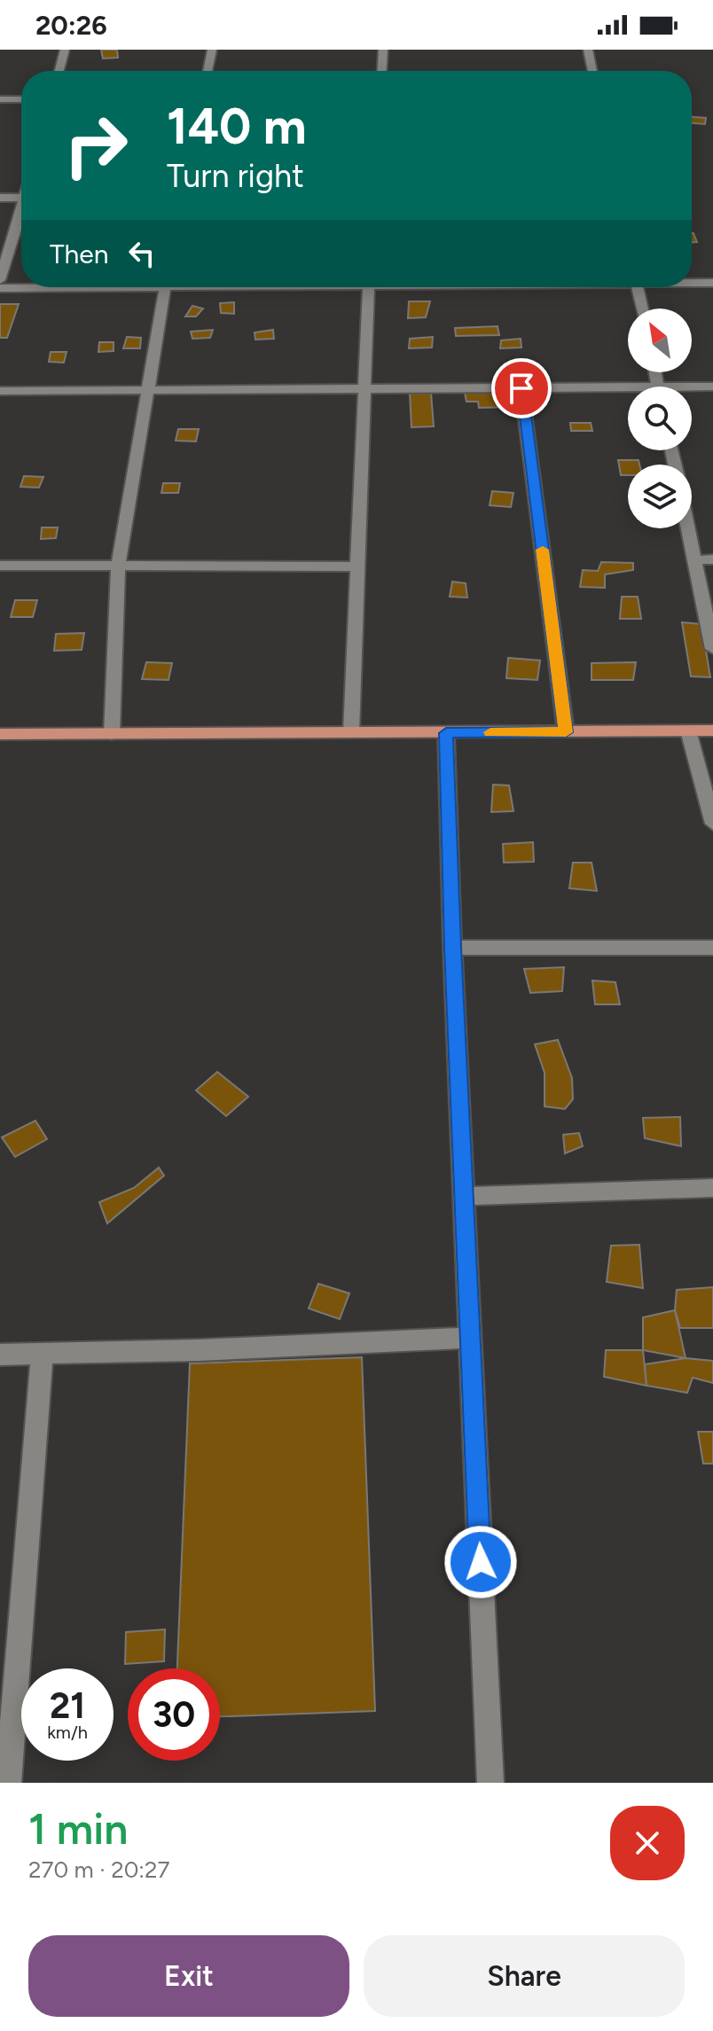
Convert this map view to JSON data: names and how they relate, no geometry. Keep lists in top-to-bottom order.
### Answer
{
  "north": "top left",
  "page": {
    "status": "20:26",
    "turn": ["140 m", "Turn right"],
    "then": "Then",
    "speed": "21 km/h",
    "limit": "30",
    "heading": ["1 min", "270 m · 20:27"],
    "buttons": ["Exit", "Share"]
  }
}
